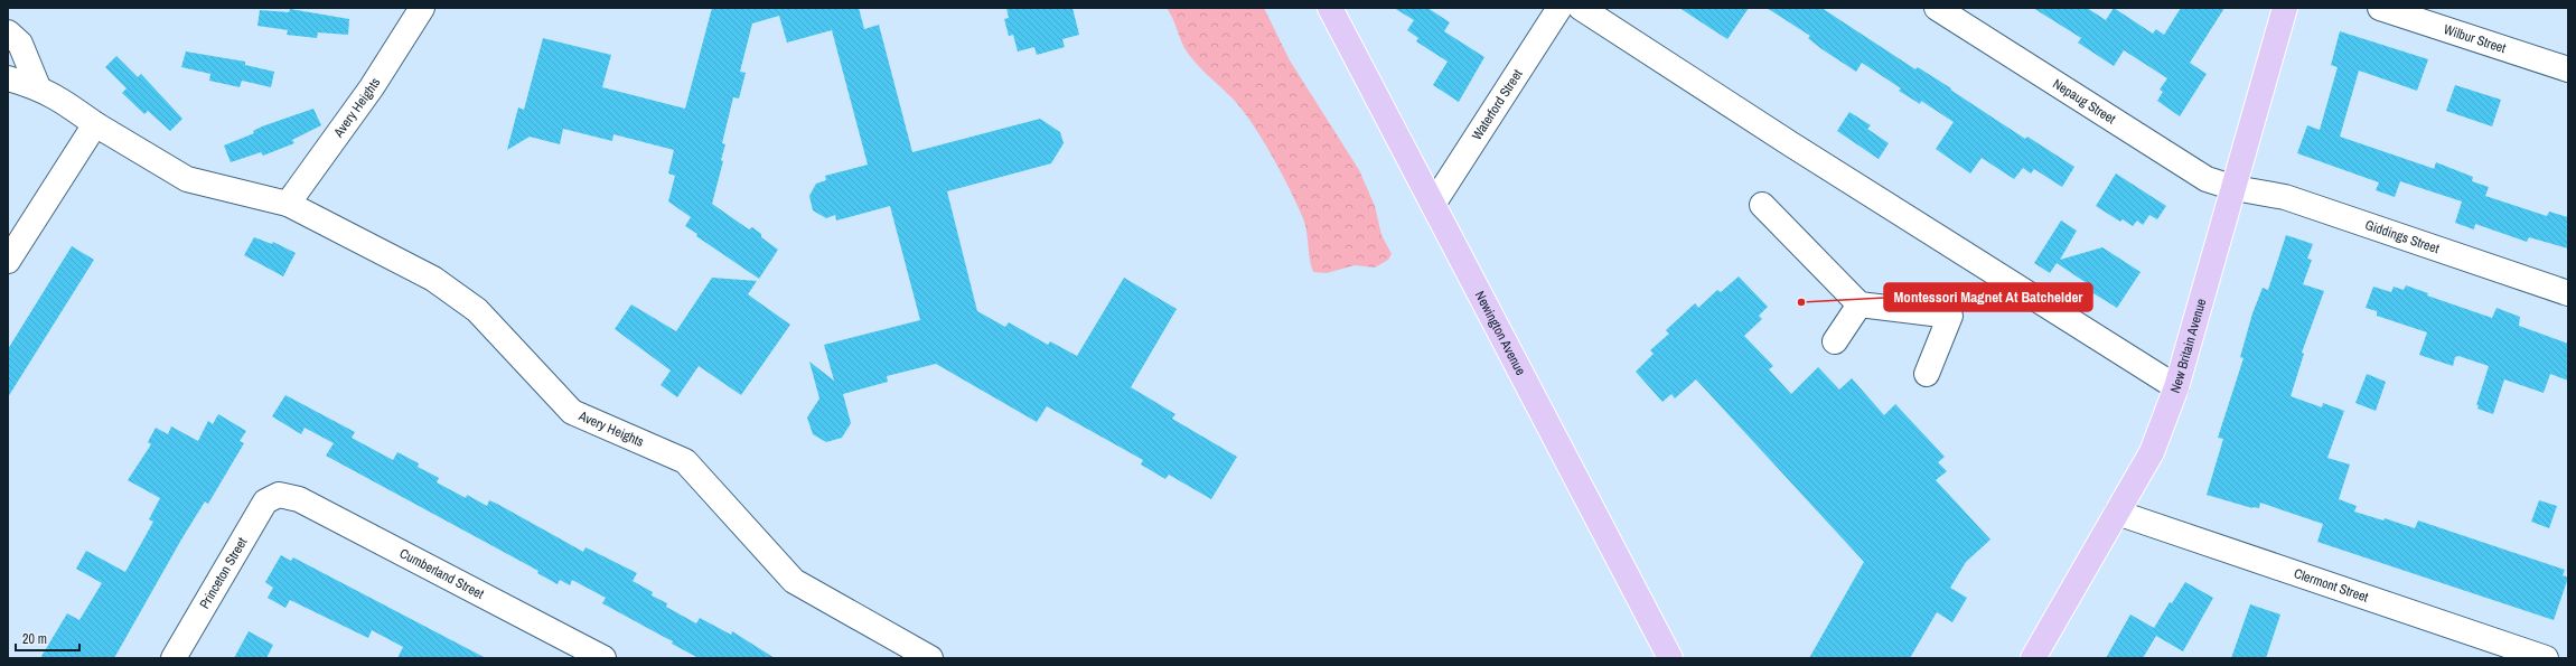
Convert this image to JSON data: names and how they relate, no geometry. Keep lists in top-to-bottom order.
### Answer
{
  "streets": {
    "main road": ["Newington Avenue", "New Britain Avenue"],
    "street": [
      "Wilbur Street",
      "Nepaug Street",
      "Waterford Street",
      "Avery Heights",
      "Giddings Street",
      "Princeton Street",
      "Cumberland Street",
      "Clermont Street"
    ]
  },
  "crossings": [
    ["Nepaug Street", "Giddings Street"],
    ["Nepaug Street", "New Britain Avenue"],
    ["Waterford Street", "Newington Avenue"],
    ["Giddings Street", "New Britain Avenue"],
    ["New Britain Avenue", "Clermont Street"],
    ["Princeton Street", "Cumberland Street"]
  ],
  "places": ["Montessori Magnet At Batchelder"],
  "scale_bar": "20 m"
}
